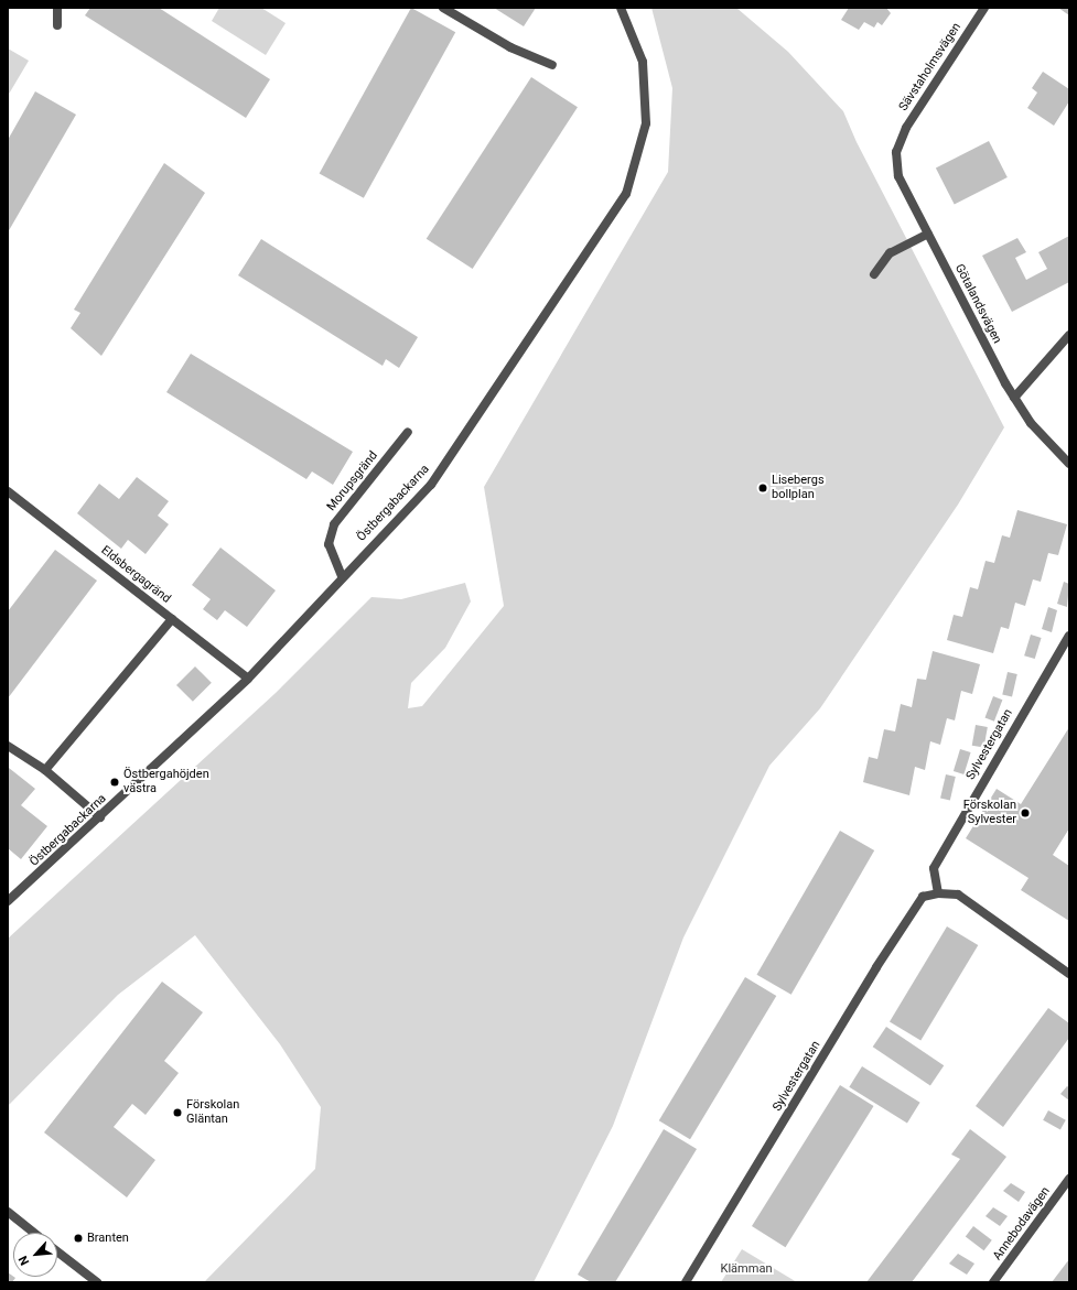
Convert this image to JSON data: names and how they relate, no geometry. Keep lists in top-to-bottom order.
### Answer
{
  "streets": {
    "street": [
      "Sävstaholmsvägen",
      "Götalandsvägen",
      "Morupsgränd",
      "Östbergabackarna",
      "Eldsbergagränd",
      "Sylvestergatan",
      "Annebodavägen"
    ]
  },
  "crossings": [
    ["Sävstaholmsvägen", "Götalandsvägen"],
    ["Morupsgränd", "Östbergabackarna"],
    ["Östbergabackarna", "Eldsbergagränd"]
  ],
  "parks": ["Klämman"],
  "places": [
    "Lisebergs bollplan",
    "Östbergahöjden västra",
    "Förskolan Sylvester",
    "Förskolan Gläntan",
    "Branten"
  ],
  "north": "bottom left"
}
